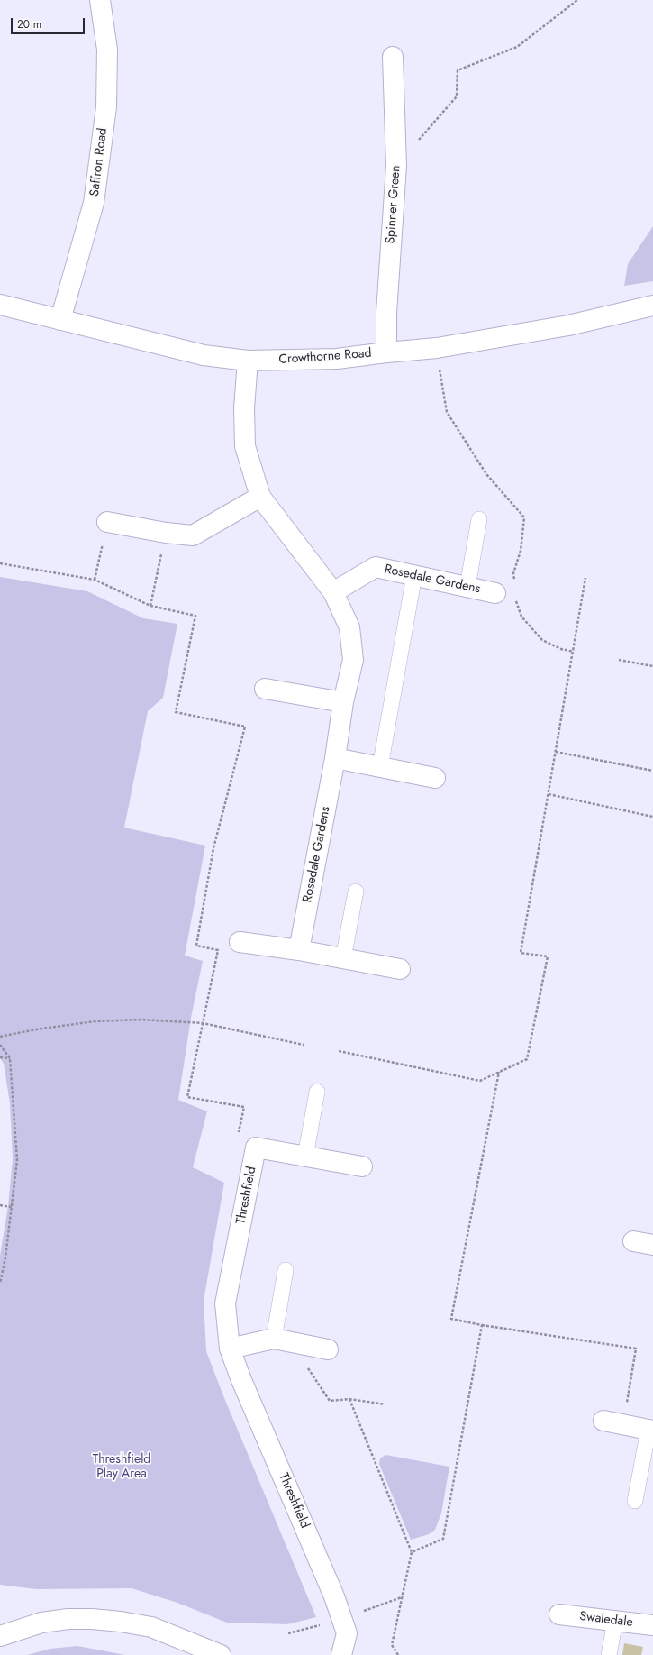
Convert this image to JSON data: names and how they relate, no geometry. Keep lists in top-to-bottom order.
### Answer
{
  "streets": {
    "street": [
      "Saffron Road",
      "Spinner Green",
      "Crowthorne Road",
      "Rosedale Gardens",
      "Threshfield",
      "Swaledale"
    ]
  },
  "crossings": [
    ["Saffron Road", "Crowthorne Road"],
    ["Spinner Green", "Crowthorne Road"],
    ["Crowthorne Road", "Rosedale Gardens"]
  ],
  "parks": ["Threshfield Play Area"],
  "scale_bar": "20 m"
}
